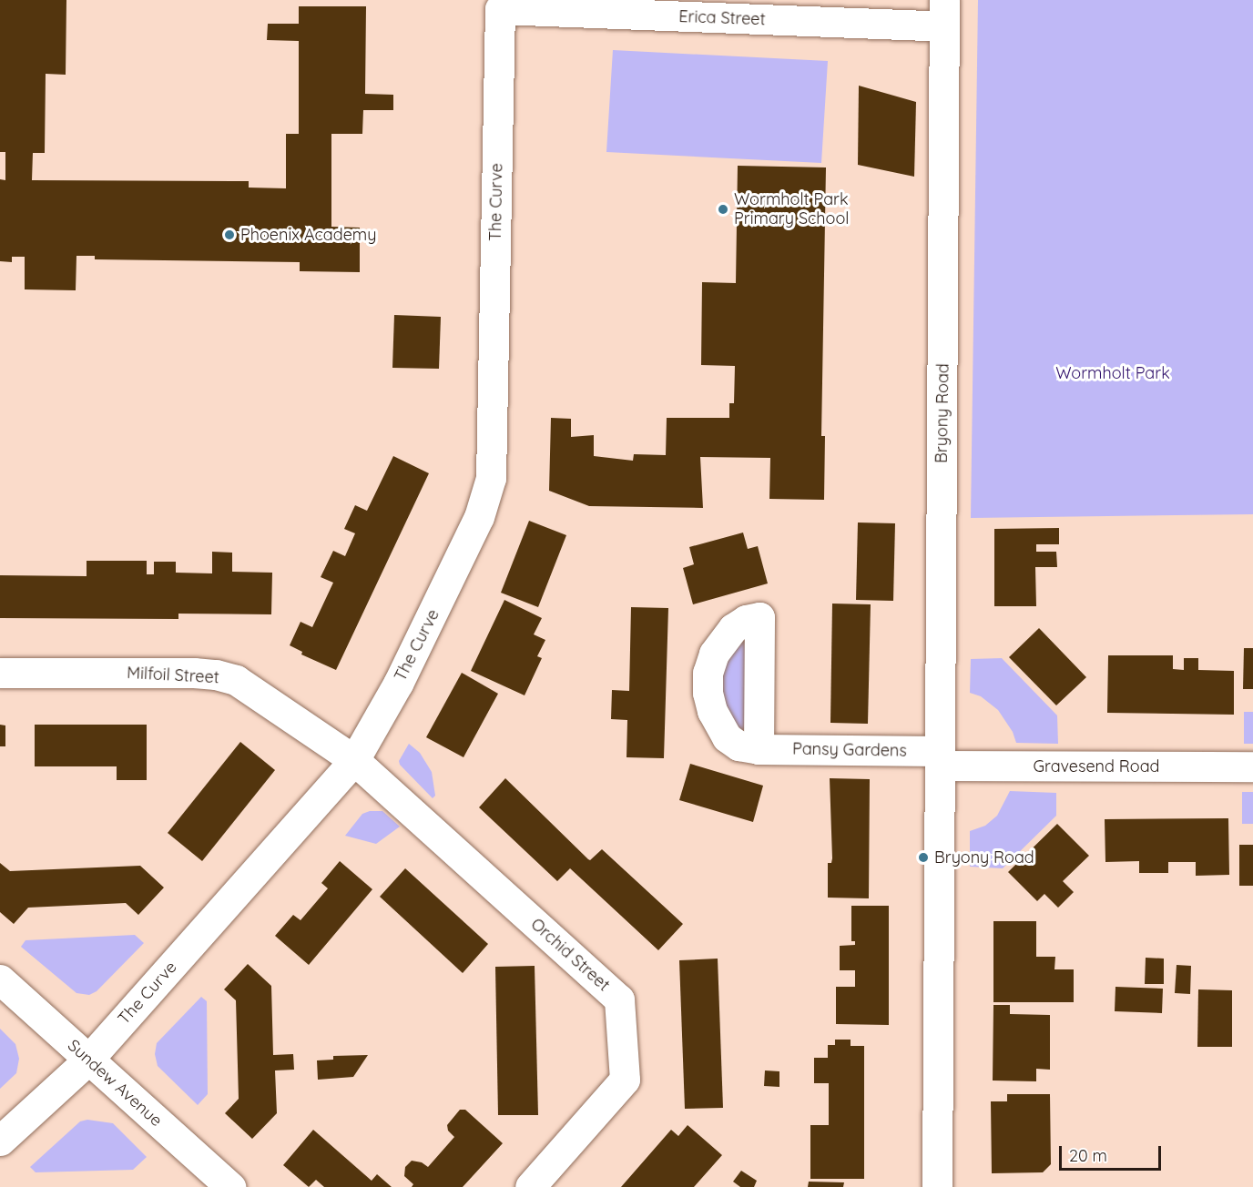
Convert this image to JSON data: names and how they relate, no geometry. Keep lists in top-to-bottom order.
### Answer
{
  "streets": {
    "street": [
      "Erica Street",
      "The Curve",
      "Bryony Road",
      "Milfoil Street",
      "Pansy Gardens",
      "Gravesend Road",
      "Orchid Street",
      "Sundew Avenue"
    ]
  },
  "crossings": [
    ["Erica Street", "The Curve"],
    ["Erica Street", "Bryony Road"],
    ["The Curve", "Milfoil Street"],
    ["The Curve", "Orchid Street"],
    ["The Curve", "Sundew Avenue"],
    ["Bryony Road", "Pansy Gardens"],
    ["Bryony Road", "Gravesend Road"],
    ["Milfoil Street", "Orchid Street"],
    ["Pansy Gardens", "Gravesend Road"]
  ],
  "parks": ["Wormholt Park"],
  "places": ["Wormholt Park Primary School", "Phoenix Academy", "Bryony Road"],
  "scale_bar": "20 m"
}
